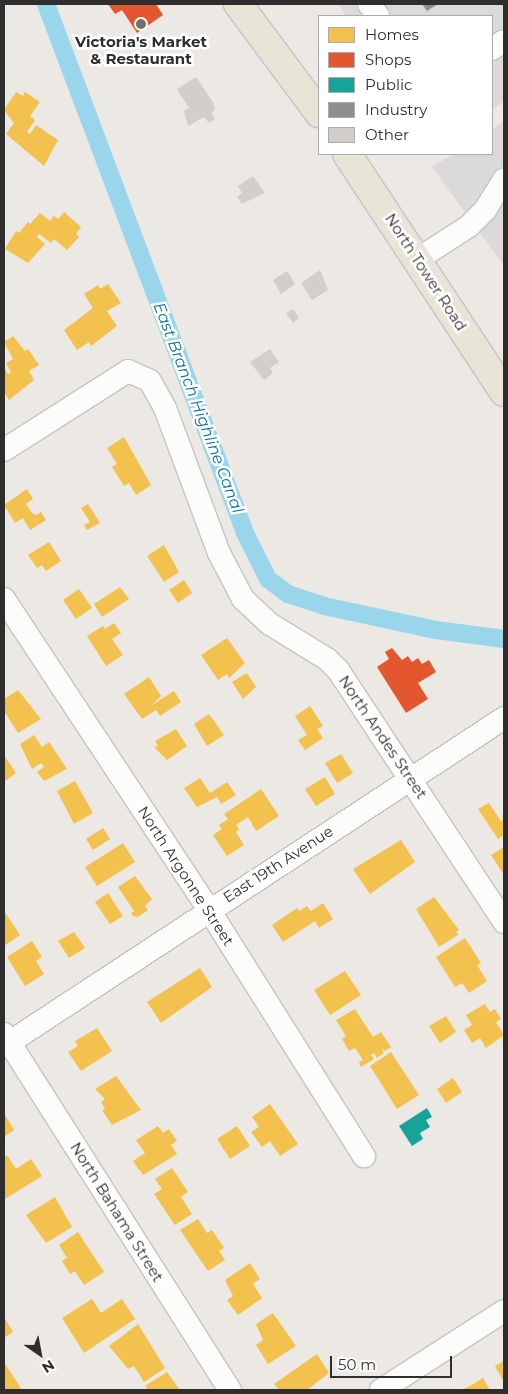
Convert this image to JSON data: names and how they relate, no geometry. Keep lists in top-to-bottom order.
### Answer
{
  "streets": {
    "main road": ["North Tower Road"],
    "street": [
      "North Andes Street",
      "East 19th Avenue",
      "North Argonne Street",
      "North Bahama Street"
    ]
  },
  "crossings": [
    ["North Andes Street", "East 19th Avenue"],
    ["East 19th Avenue", "North Argonne Street"],
    ["East 19th Avenue", "North Bahama Street"]
  ],
  "water": ["East Branch Highline Canal"],
  "places": ["Victoria's Market & Restaurant"],
  "legend": [
    "Homes",
    "Shops",
    "Public",
    "Industry",
    "Other"
  ],
  "scale_bar": "50 m",
  "north": "bottom right"
}
